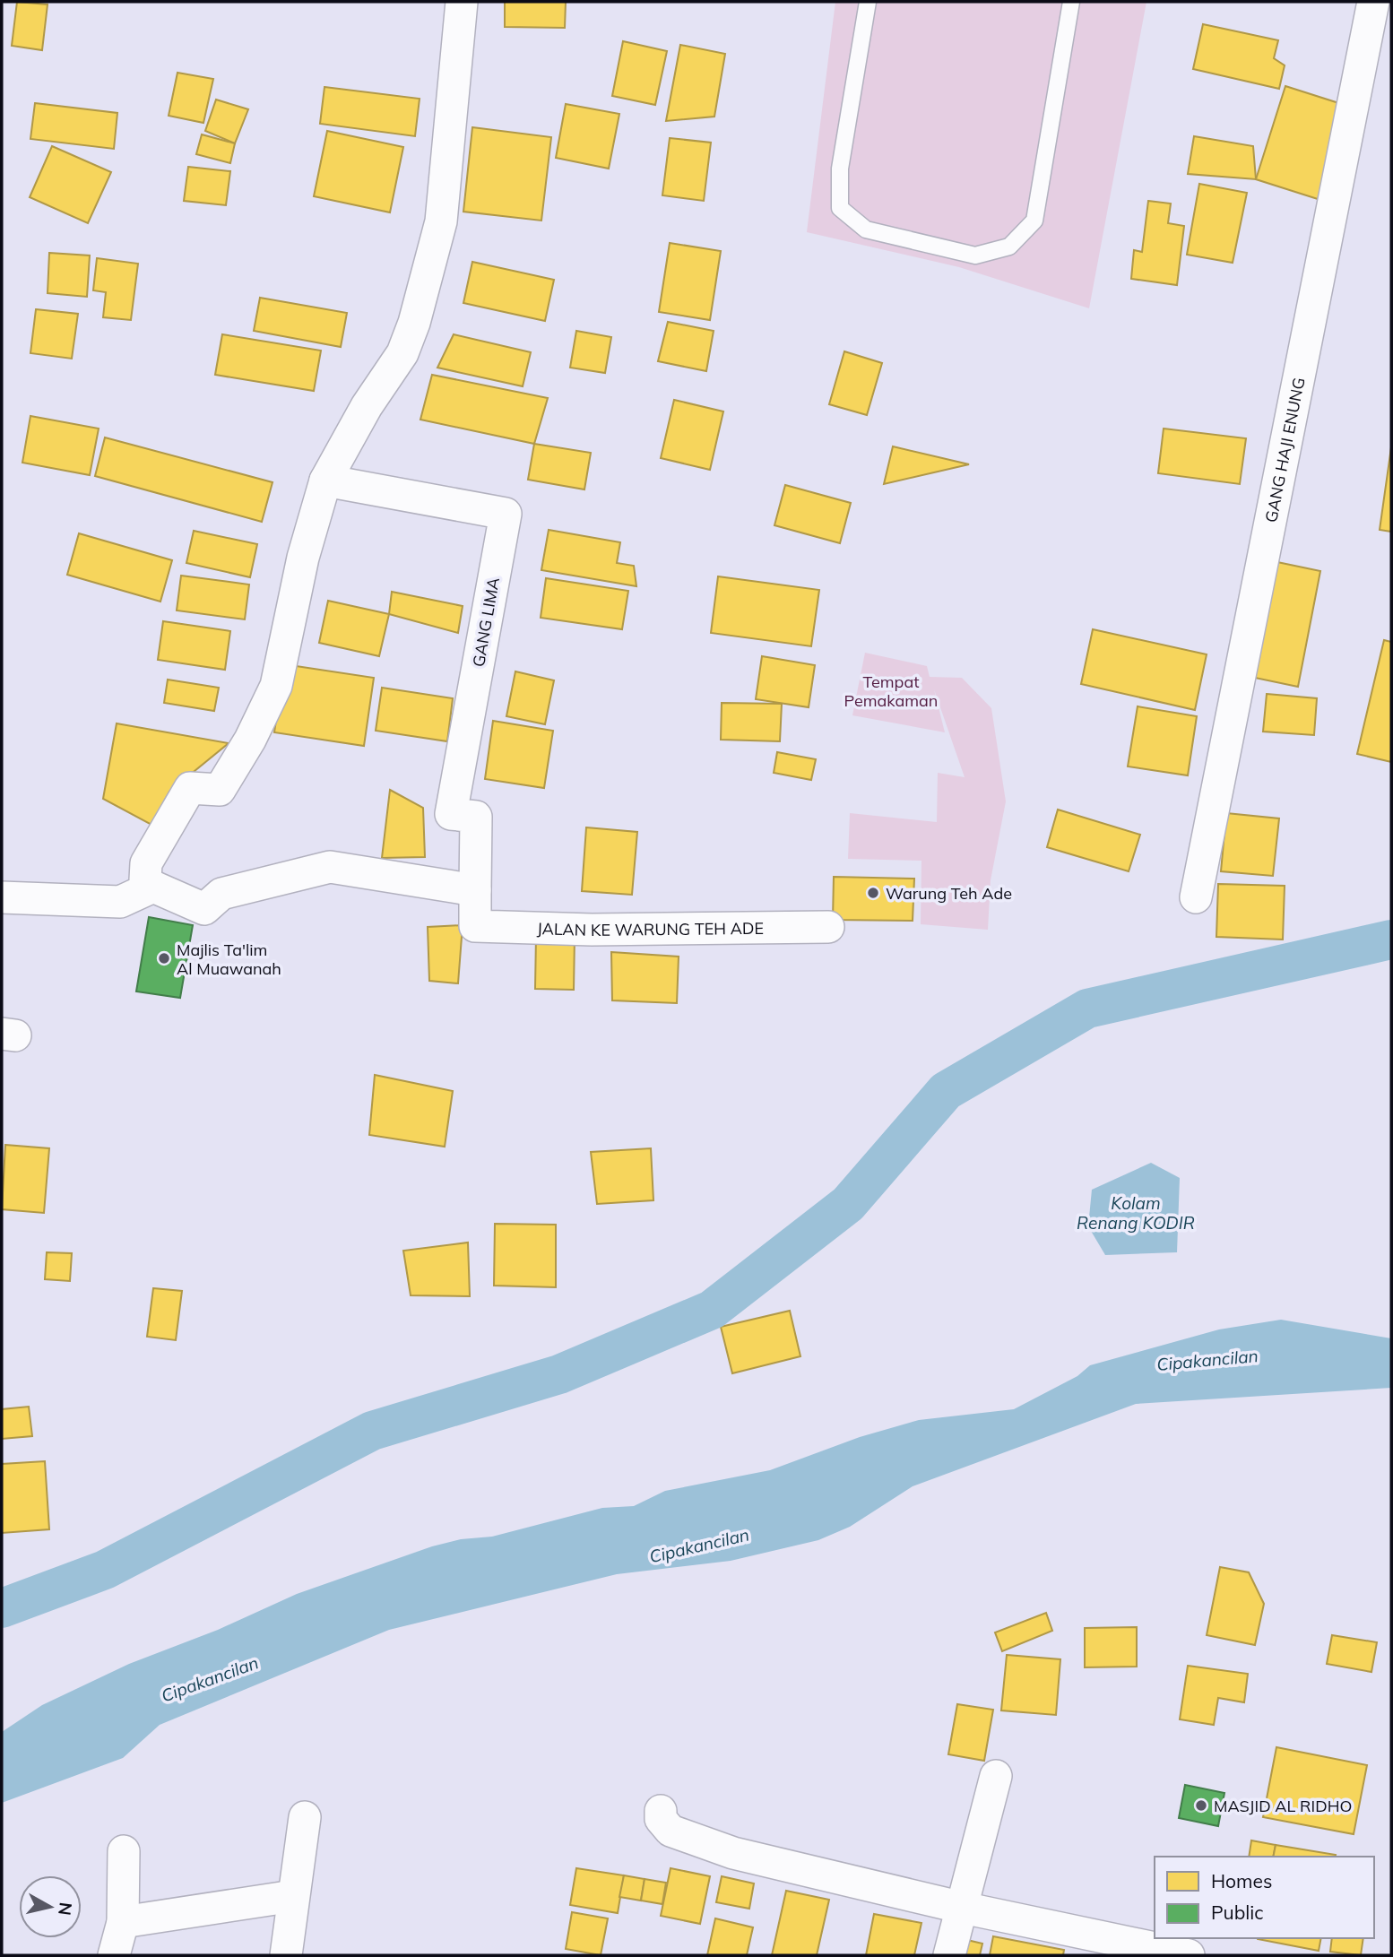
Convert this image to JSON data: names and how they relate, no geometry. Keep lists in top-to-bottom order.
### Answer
{
  "streets": {
    "street": ["GANG HAJI ENUNG", "GANG LIMA", "JALAN KE WARUNG TEH ADE"]
  },
  "crossings": [
    ["GANG LIMA", "JALAN KE WARUNG TEH ADE"]
  ],
  "water": ["Kolam Renang KODIR", "Cipakancilan"],
  "parks": ["Tempat Pemakaman"],
  "places": ["Warung Teh Ade", "Majlis Ta'lim Al Muawanah", "MASJID AL RIDHO"],
  "legend": ["Homes", "Public"],
  "north": "right"
}
